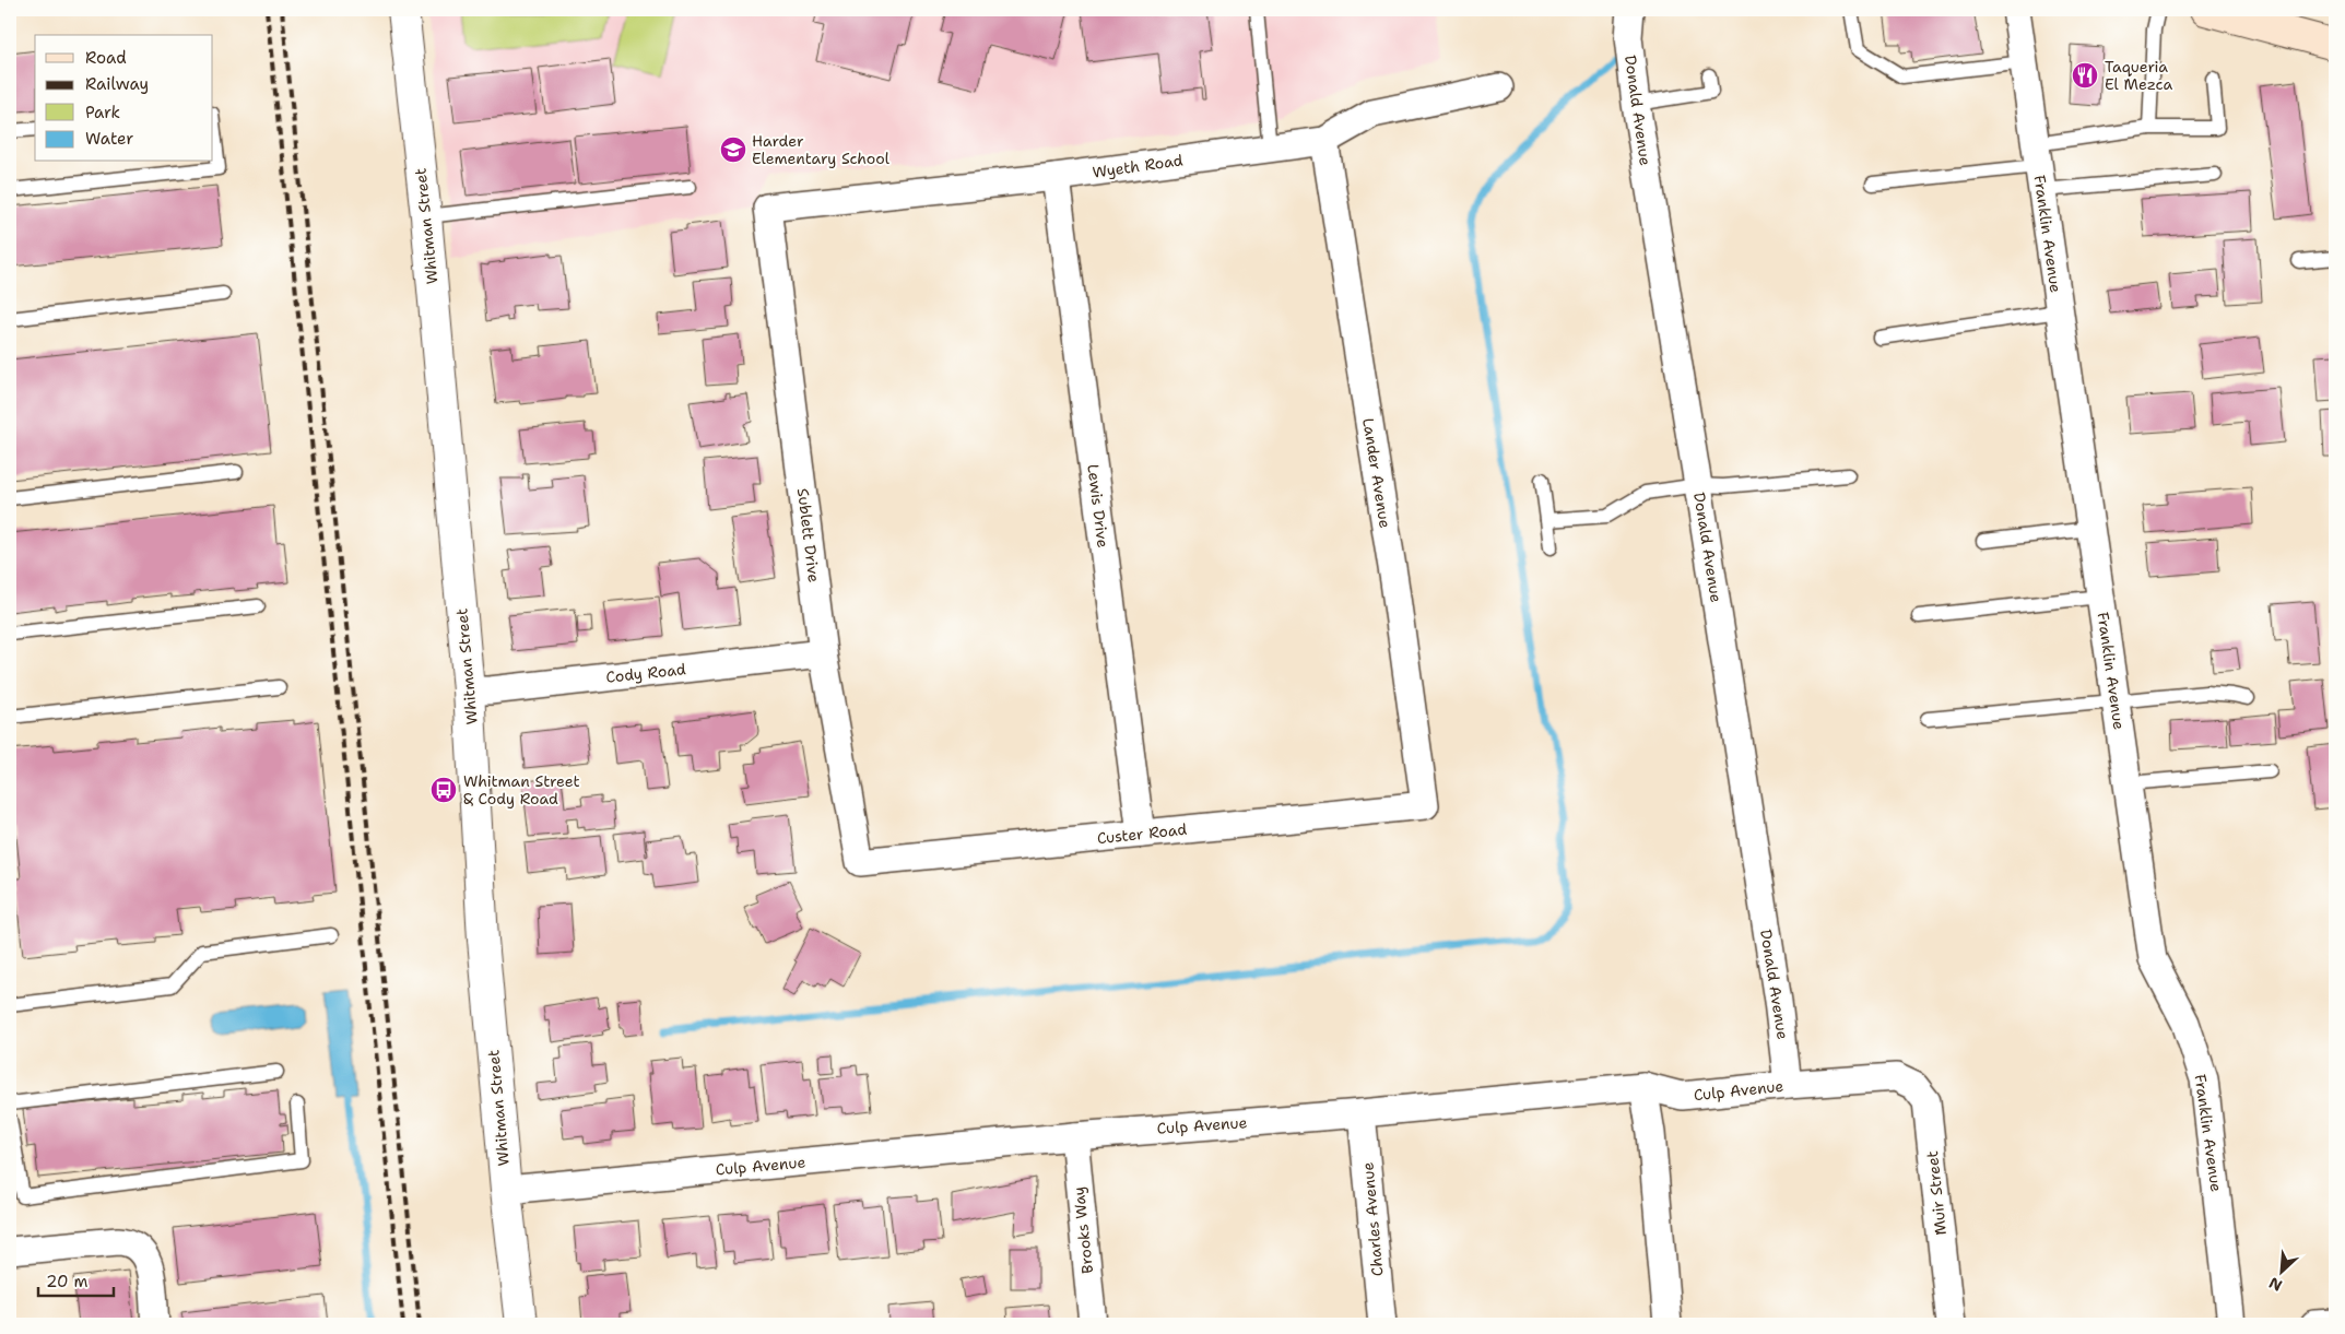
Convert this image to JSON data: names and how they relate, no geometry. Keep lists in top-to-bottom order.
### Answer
{
  "streets": {
    "street": [
      "Donald Avenue",
      "Wyeth Road",
      "Whitman Street",
      "Franklin Avenue",
      "Lander Avenue",
      "Lewis Drive",
      "Sublett Drive",
      "Cody Road",
      "Custer Road",
      "Culp Avenue",
      "Muir Street",
      "Charles Avenue",
      "Brooks Way"
    ]
  },
  "crossings": [
    ["Donald Avenue", "Culp Avenue"],
    ["Wyeth Road", "Lander Avenue"],
    ["Wyeth Road", "Lewis Drive"],
    ["Wyeth Road", "Sublett Drive"],
    ["Whitman Street", "Cody Road"],
    ["Whitman Street", "Culp Avenue"],
    ["Lander Avenue", "Custer Road"],
    ["Lewis Drive", "Custer Road"],
    ["Sublett Drive", "Cody Road"],
    ["Sublett Drive", "Custer Road"],
    ["Culp Avenue", "Muir Street"],
    ["Culp Avenue", "Charles Avenue"],
    ["Culp Avenue", "Brooks Way"]
  ],
  "places": {
    "restaurant": ["Taqueria El Mezca"],
    "school or university": ["Harder Elementary School"],
    "bus stop": ["Whitman Street & Cody Road"]
  },
  "legend": [
    "Road",
    "Railway",
    "Park",
    "Water"
  ],
  "scale_bar": "20 m",
  "north": "bottom left"
}
